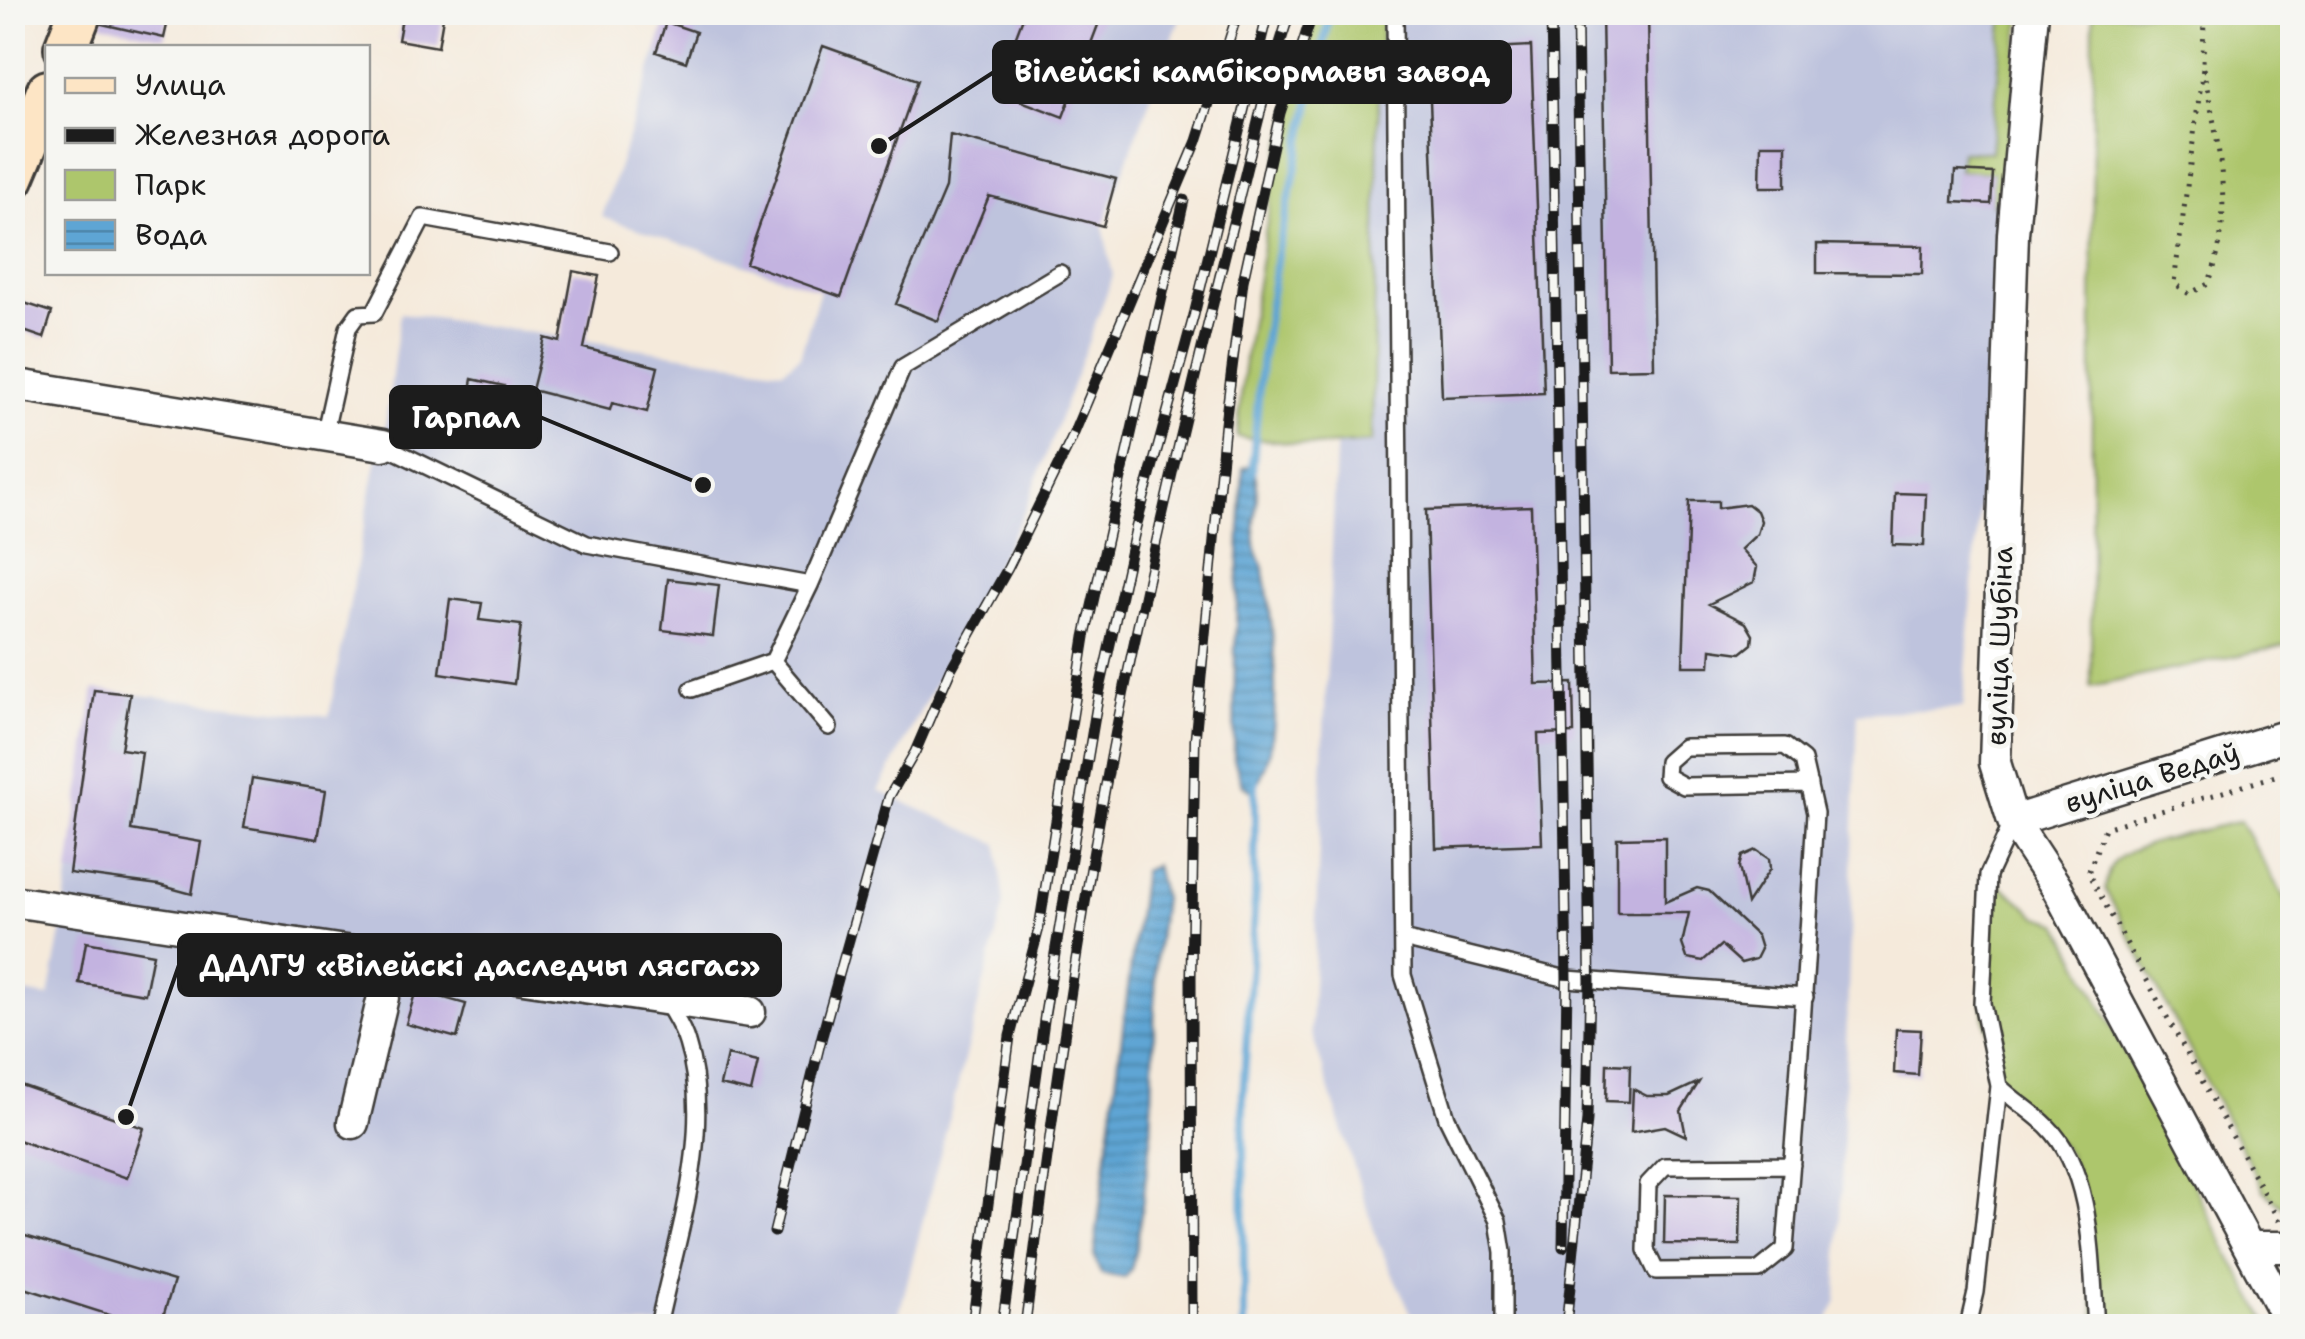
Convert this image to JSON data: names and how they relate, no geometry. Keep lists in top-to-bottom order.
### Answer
{
  "streets": {
    "street": ["вуліца Шубіна", "вуліца Ведаў"]
  },
  "crossings": [
    ["вуліца Шубіна", "вуліца Ведаў"]
  ],
  "places": ["Вілейскі камбікормавы завод", "Гарпал", "ДДЛГУ «Вілейскі даследчы лясгас»"],
  "legend": [
    "Улица",
    "Железная дорога",
    "Парк",
    "Вода"
  ]
}
